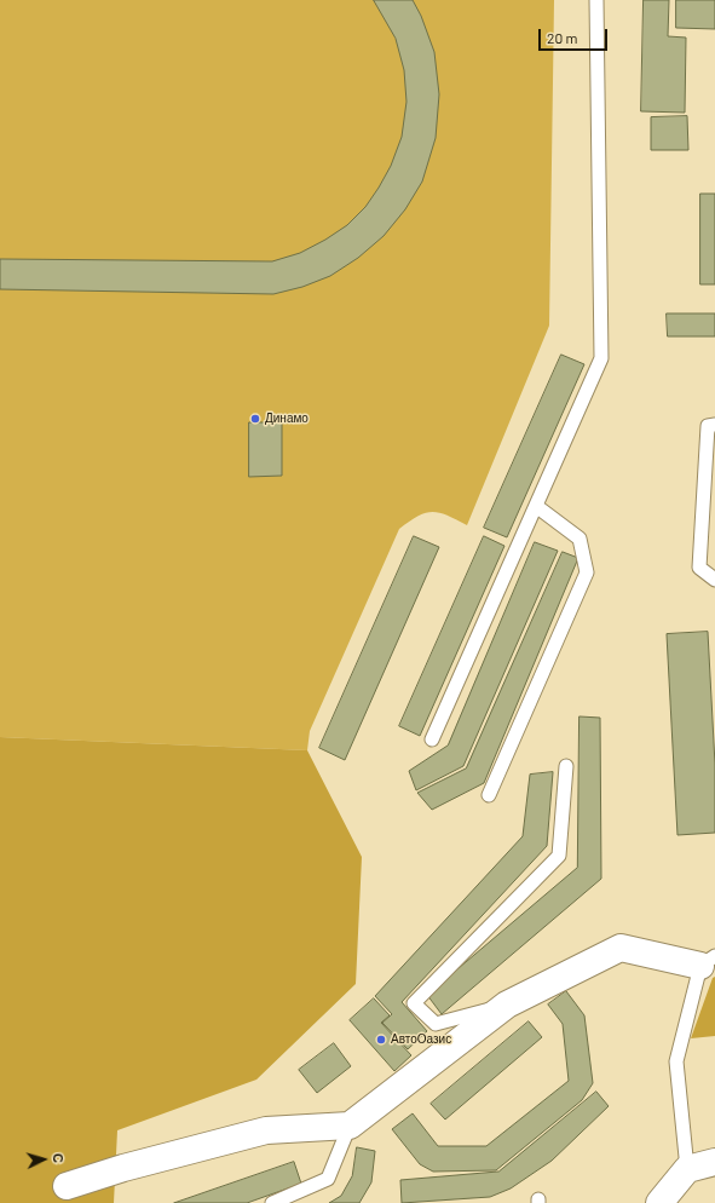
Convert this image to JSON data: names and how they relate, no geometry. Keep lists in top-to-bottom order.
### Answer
{
  "places": ["Динамо", "АвтоОазис"],
  "scale_bar": "20 m",
  "north": "right"
}
